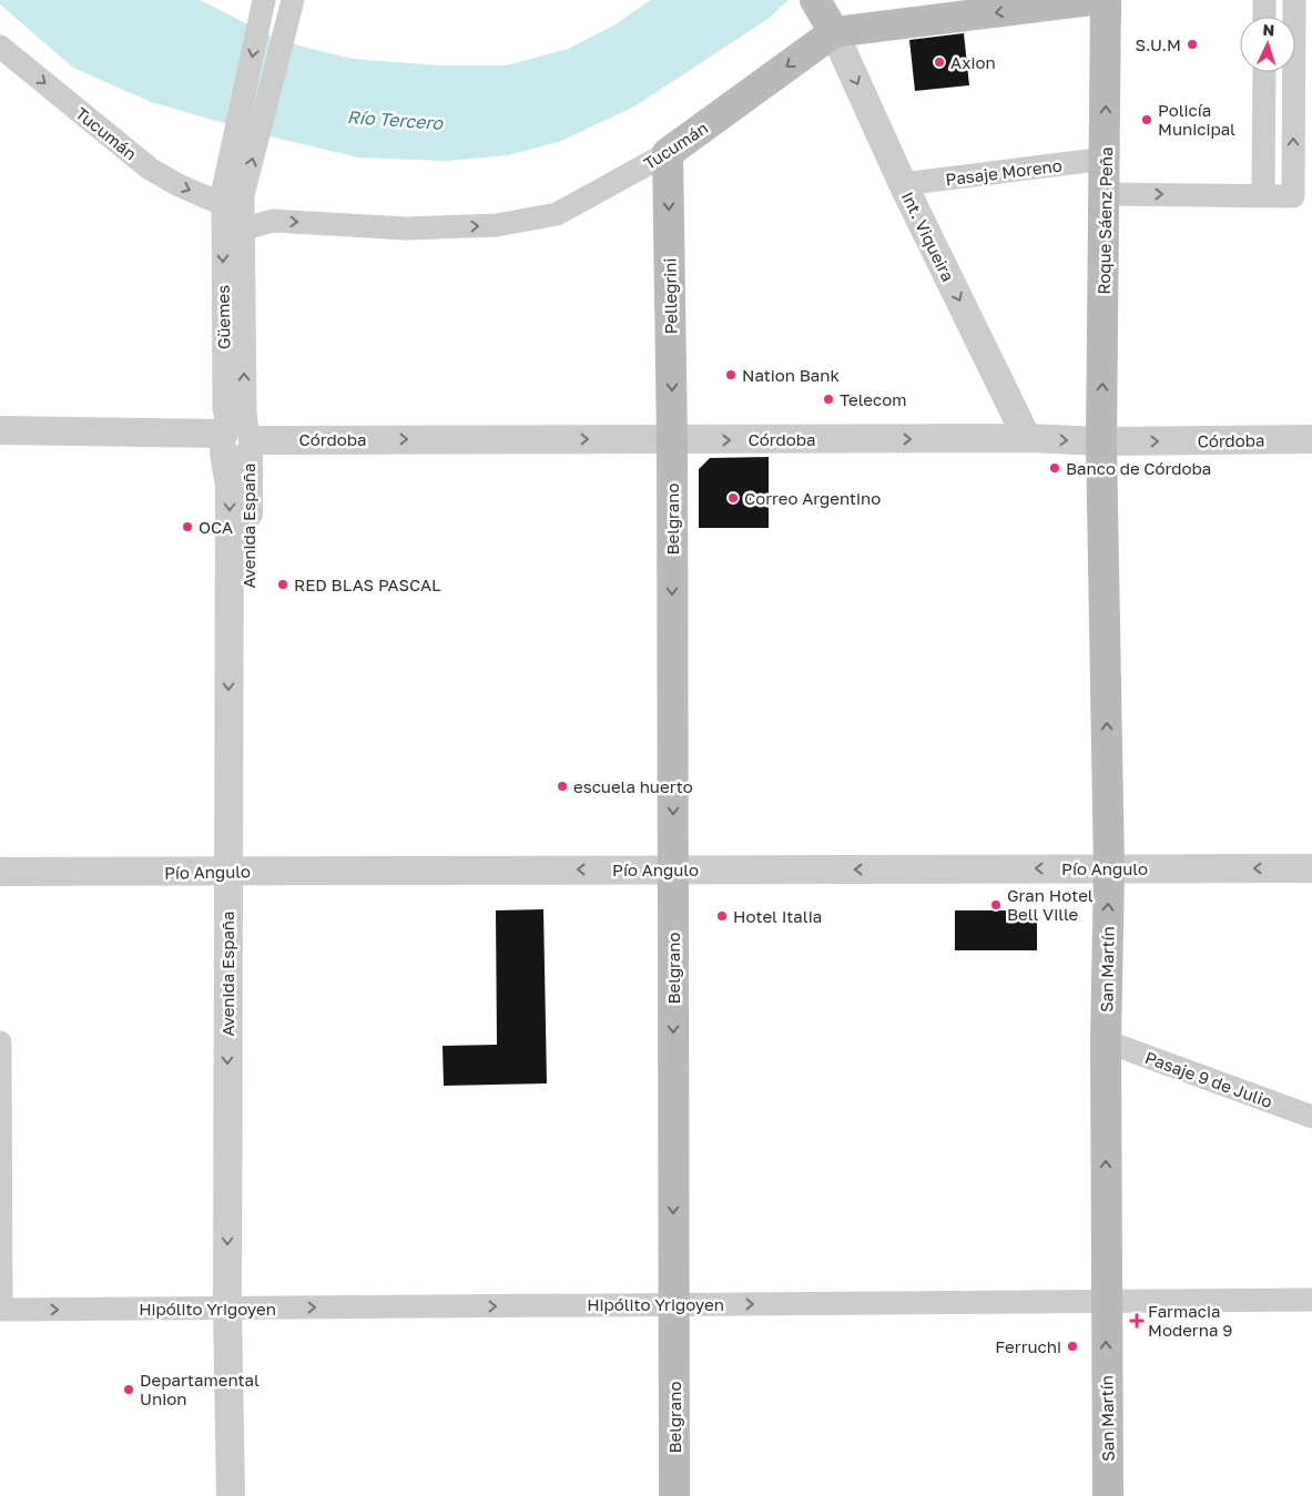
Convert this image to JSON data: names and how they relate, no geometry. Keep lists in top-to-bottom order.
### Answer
{
  "streets": {
    "main road": [
      "Tucumán",
      "Roque Sáenz Peña",
      "Pellegrini",
      "Belgrano",
      "San Martín"
    ],
    "street": [
      "Pasaje Moreno",
      "Int. Viqueira",
      "Güemes",
      "Córdoba",
      "Avenida España",
      "Pío Angulo",
      "Pasaje 9 de Julio",
      "Hipólito Yrigoyen"
    ]
  },
  "crossings": [
    ["Tucumán", "Int. Viqueira"],
    ["Tucumán", "Pellegrini"],
    ["Tucumán", "Güemes"],
    ["Pasaje Moreno", "Roque Sáenz Peña"],
    ["Pasaje Moreno", "Int. Viqueira"],
    ["Roque Sáenz Peña", "Córdoba"],
    ["Roque Sáenz Peña", "San Martín"],
    ["Int. Viqueira", "Córdoba"],
    ["Pellegrini", "Córdoba"],
    ["Pellegrini", "Belgrano"],
    ["Güemes", "Córdoba"],
    ["Güemes", "Avenida España"],
    ["Córdoba", "Belgrano"],
    ["Córdoba", "Avenida España"],
    ["Córdoba", "San Martín"],
    ["Belgrano", "Pío Angulo"],
    ["Belgrano", "Hipólito Yrigoyen"],
    ["Avenida España", "Pío Angulo"],
    ["Avenida España", "Hipólito Yrigoyen"],
    ["Pío Angulo", "San Martín"],
    ["San Martín", "Pasaje 9 de Julio"],
    ["San Martín", "Hipólito Yrigoyen"]
  ],
  "one_way": [
    "Roque Sáenz Peña",
    "Int. Viqueira",
    "Pellegrini",
    "Córdoba",
    "Belgrano",
    "Pío Angulo",
    "San Martín",
    "Hipólito Yrigoyen"
  ],
  "water": ["Río Tercero"],
  "places": {
    "other": [
      "S.U.M",
      "Axion",
      "Policía Municipal",
      "Nation Bank",
      "Telecom",
      "Banco de Córdoba",
      "Correo Argentino",
      "OCA",
      "RED BLAS PASCAL",
      "escuela huerto",
      "Gran Hotel Bell Ville",
      "Hotel Italia",
      "Ferruchi",
      "Departamental Union"
    ],
    "health": ["Farmacia Moderna 9"]
  },
  "north": "top"
}
